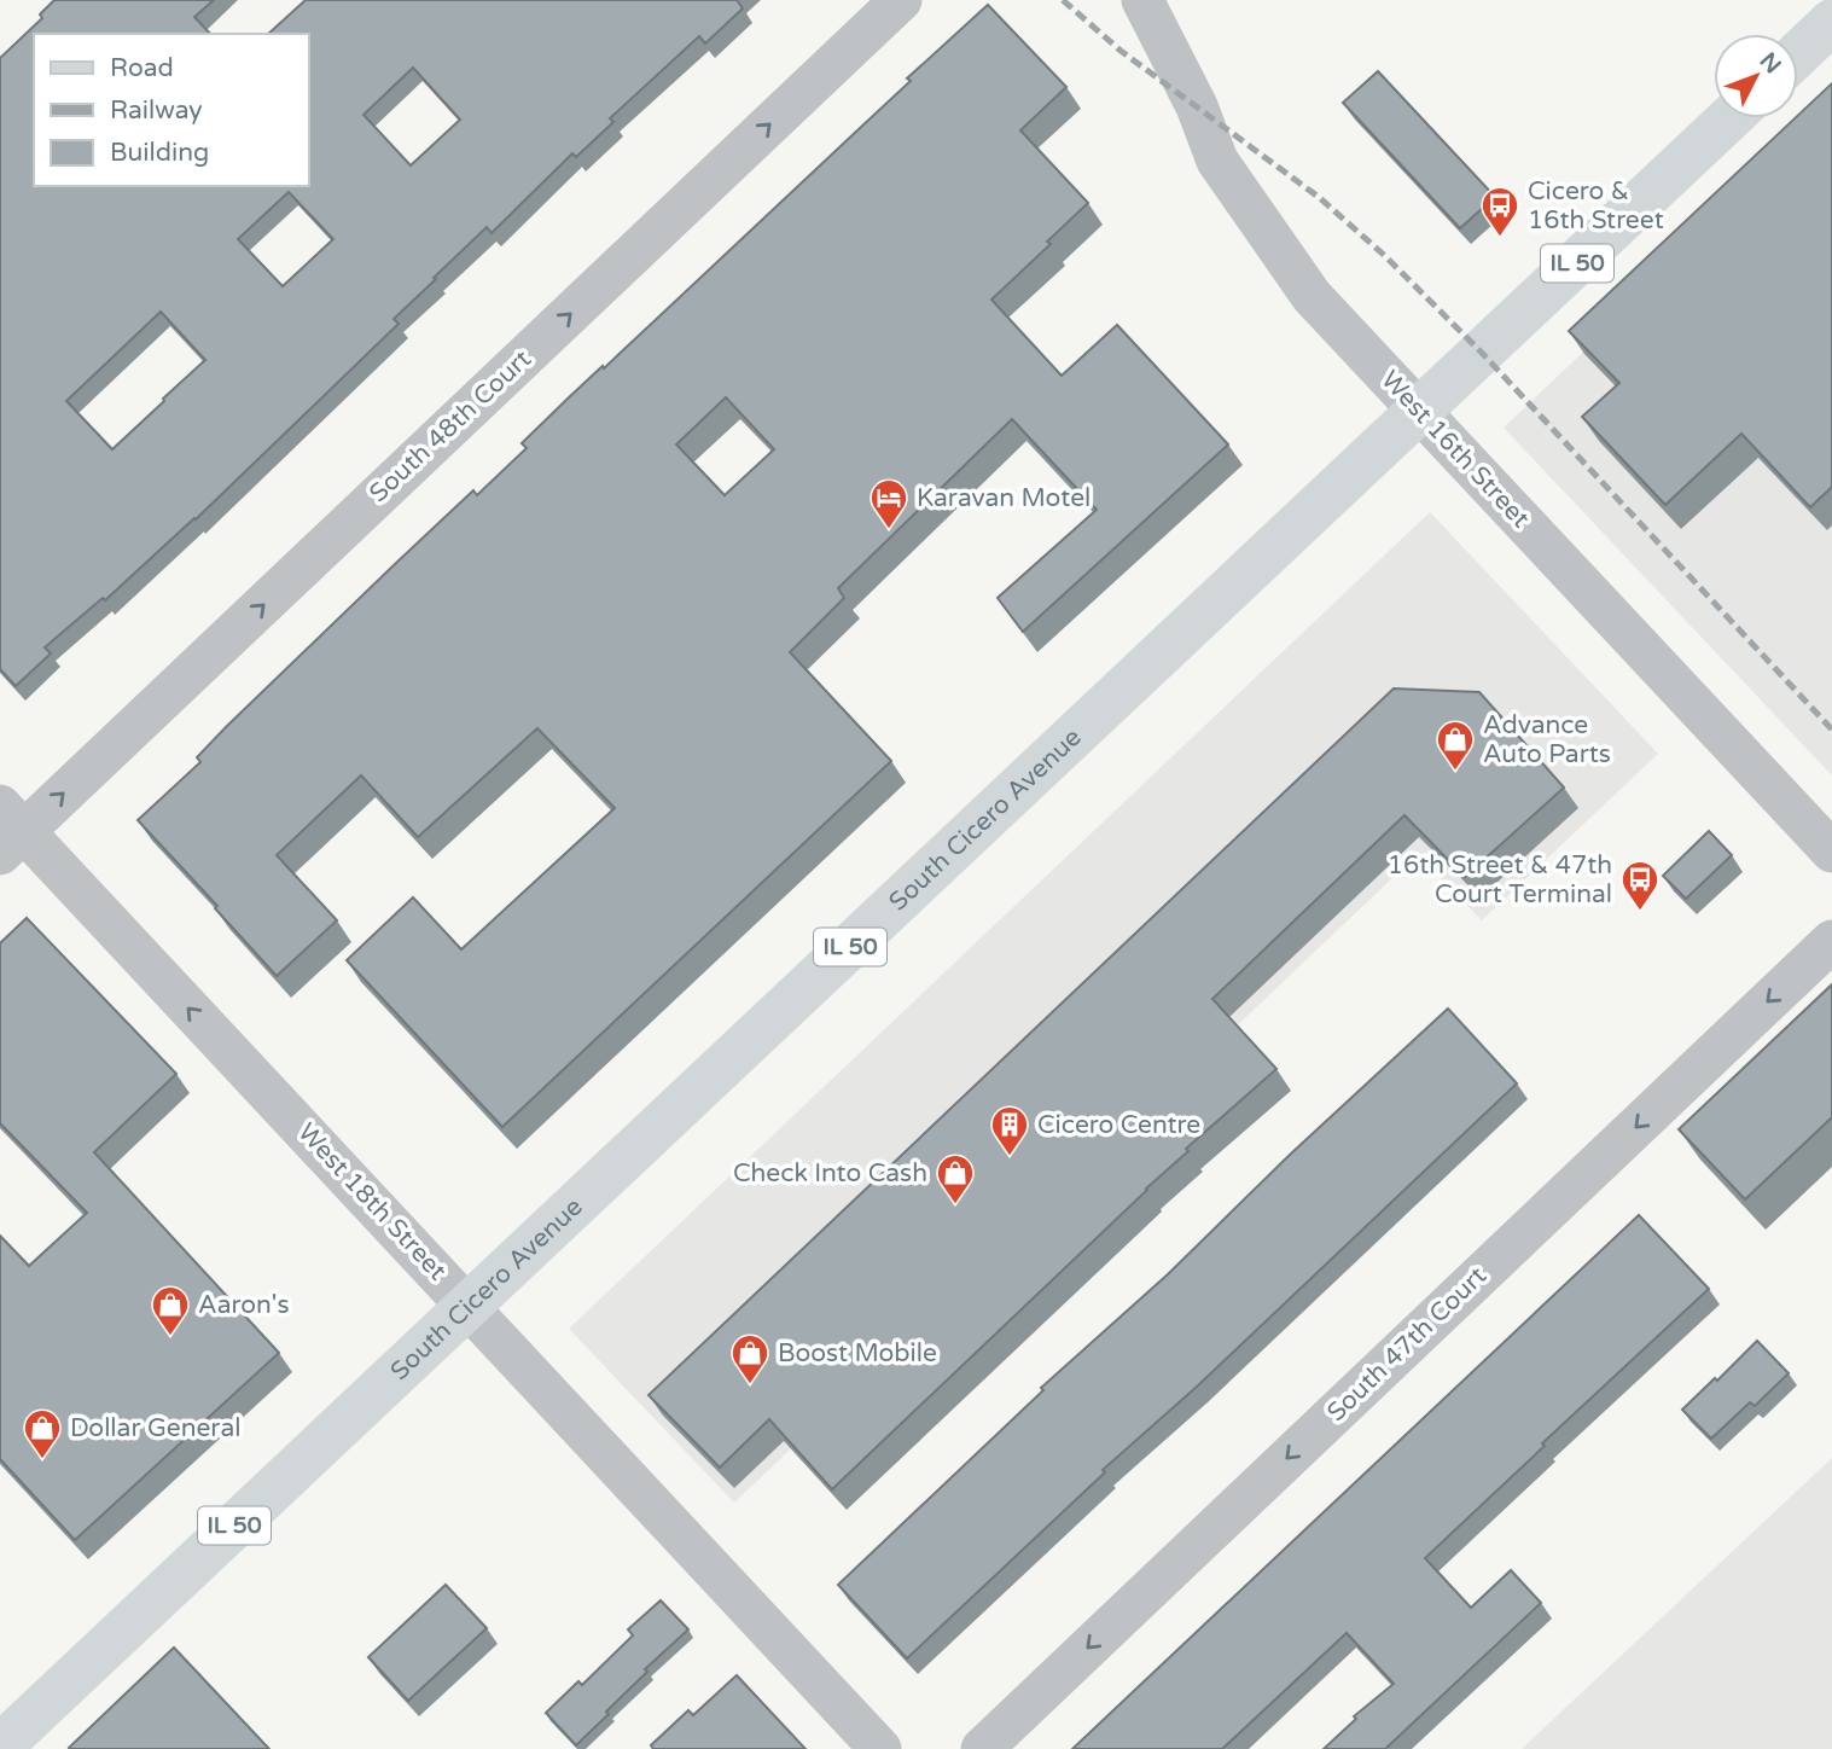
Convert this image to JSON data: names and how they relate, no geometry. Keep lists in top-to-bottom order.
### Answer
{
  "streets": {
    "main road": ["IL 50", "South Cicero Avenue"],
    "street": [
      "South 48th Court",
      "West 16th Street",
      "West 18th Street",
      "South 47th Court"
    ]
  },
  "crossings": [
    ["South 48th Court", "West 18th Street"],
    ["West 16th Street", "South Cicero Avenue"],
    ["South Cicero Avenue", "West 18th Street"]
  ],
  "one_way": ["South 48th Court", "West 18th Street", "South 47th Court"],
  "places": {
    "bus stop": ["Cicero & 16th Street", "16th Street & 47th Court Terminal"],
    "hotel": ["Karavan Motel"],
    "shop": [
      "Advance Auto Parts",
      "Check Into Cash",
      "Aaron's",
      "Boost Mobile",
      "Dollar General"
    ],
    "building": ["Cicero Centre"]
  },
  "legend": ["Road", "Railway", "Building"],
  "north": "top right"
}
